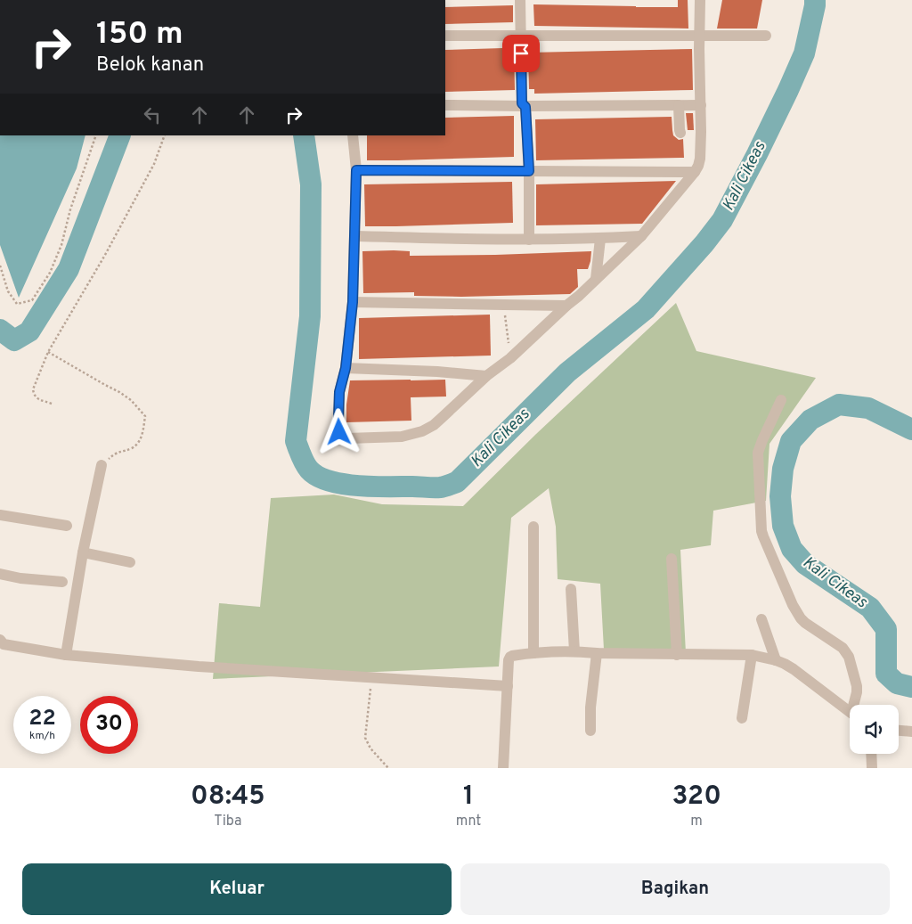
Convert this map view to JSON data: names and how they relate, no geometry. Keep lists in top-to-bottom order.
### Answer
{
  "water": ["Kali Cikeas"],
  "page": {
    "turn": ["150 m", "Belok kanan"],
    "speed": "22 km/h",
    "limit": "30",
    "eta": [
      "08:45",
      "Tiba",
      "1",
      "mnt",
      "320",
      "m"
    ],
    "buttons": ["Keluar", "Bagikan"]
  }
}
